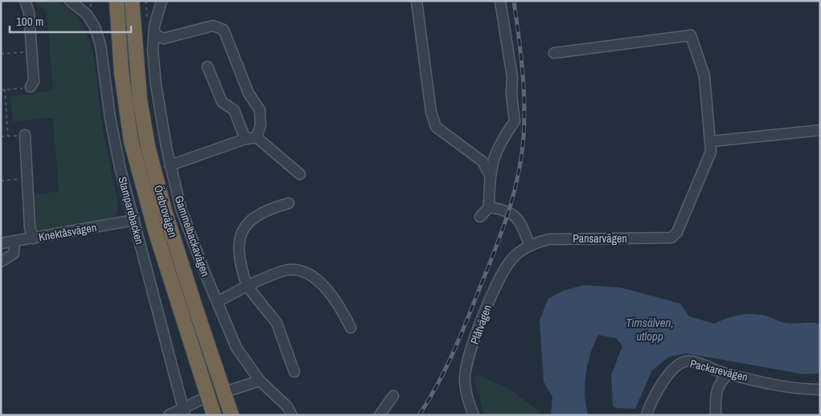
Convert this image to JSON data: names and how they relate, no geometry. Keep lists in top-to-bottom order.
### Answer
{
  "streets": {
    "highway": ["Örebrovägen"],
    "street": [
      "Stamparebacken",
      "Knektåsvägen",
      "Gammelbackavägen",
      "Pansarvägen",
      "Plåtvägen",
      "Packarevägen"
    ]
  },
  "crossings": [
    ["Stamparebacken", "Knektåsvägen"],
    ["Pansarvägen", "Plåtvägen"]
  ],
  "water": ["Timsälven, utlopp"],
  "scale_bar": "100 m"
}
